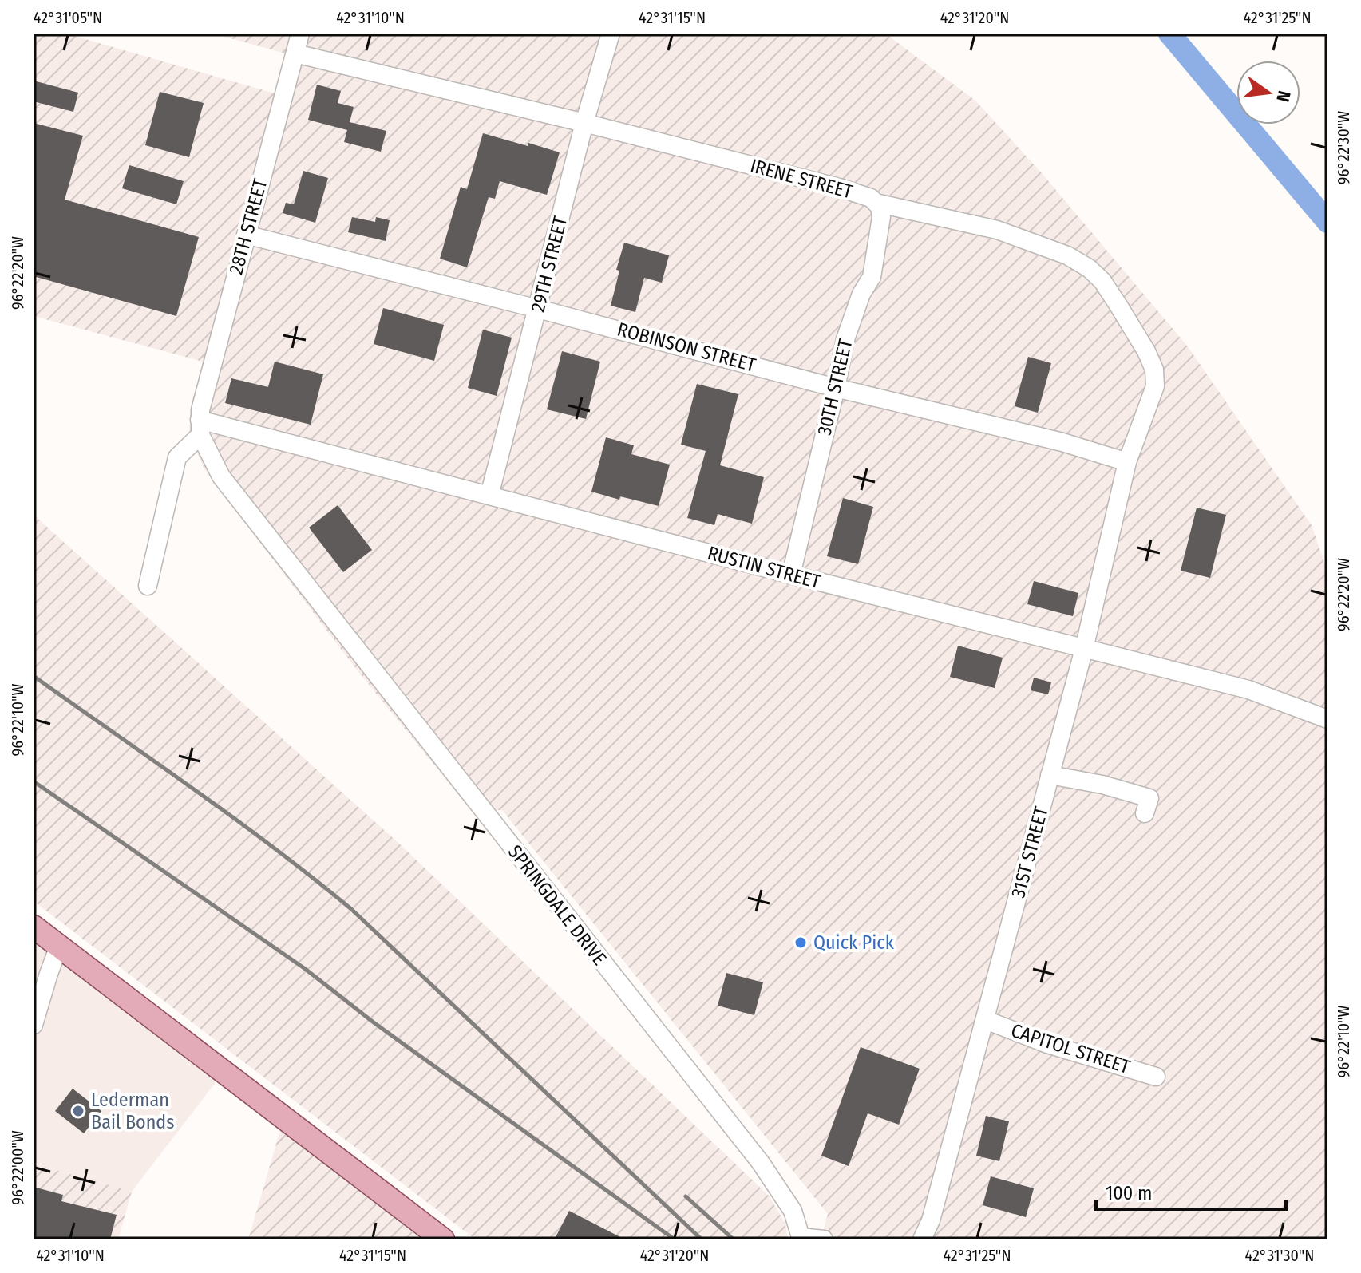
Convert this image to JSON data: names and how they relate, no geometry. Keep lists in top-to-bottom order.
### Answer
{
  "streets": {
    "street": [
      "IRENE STREET",
      "28TH STREET",
      "29TH STREET",
      "ROBINSON STREET",
      "30TH STREET",
      "RUSTIN STREET",
      "31ST STREET",
      "SPRINGDALE DRIVE",
      "CAPITOL STREET"
    ]
  },
  "crossings": [
    ["IRENE STREET", "28TH STREET"],
    ["IRENE STREET", "29TH STREET"],
    ["IRENE STREET", "ROBINSON STREET"],
    ["IRENE STREET", "30TH STREET"],
    ["IRENE STREET", "31ST STREET"],
    ["28TH STREET", "ROBINSON STREET"],
    ["28TH STREET", "RUSTIN STREET"],
    ["28TH STREET", "SPRINGDALE DRIVE"],
    ["29TH STREET", "ROBINSON STREET"],
    ["29TH STREET", "RUSTIN STREET"],
    ["ROBINSON STREET", "30TH STREET"],
    ["ROBINSON STREET", "31ST STREET"],
    ["30TH STREET", "RUSTIN STREET"],
    ["RUSTIN STREET", "31ST STREET"],
    ["RUSTIN STREET", "SPRINGDALE DRIVE"],
    ["31ST STREET", "CAPITOL STREET"]
  ],
  "places": ["Quick Pick", "Lederman Bail Bonds"],
  "scale_bar": "100 m",
  "north": "right",
  "coordinates": [
    "42°31'05\"N",
    "42°31'10\"N",
    "42°31'15\"N",
    "42°31'20\"N",
    "42°31'25\"N",
    "96°22'30\"W",
    "96°22'20\"W",
    "96°22'10\"W",
    "96°22'00\"W",
    "42°31'30\"N"
  ]
}
